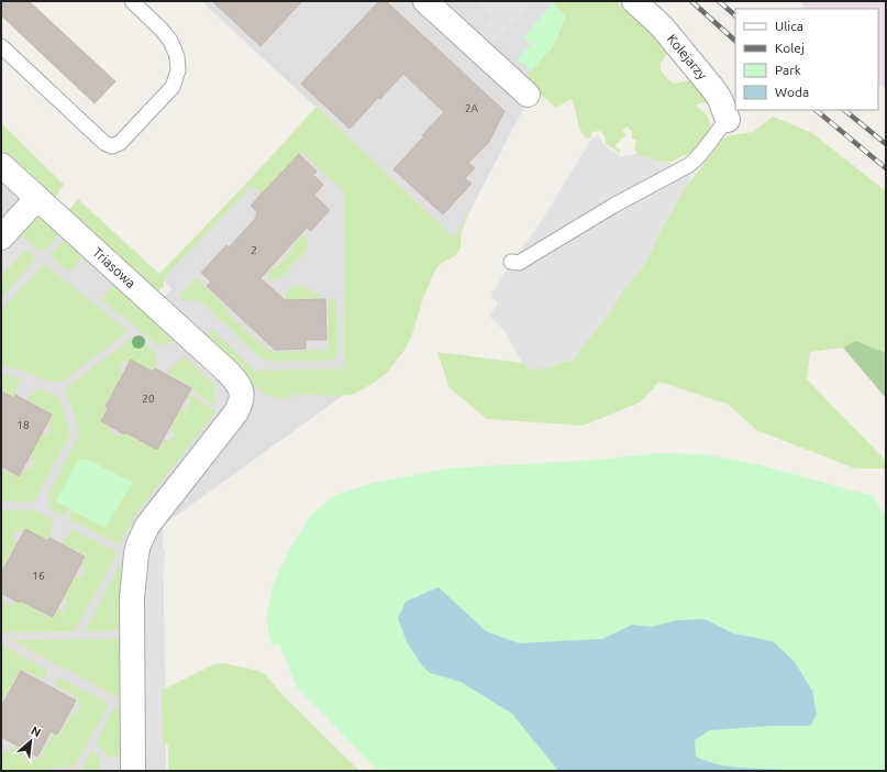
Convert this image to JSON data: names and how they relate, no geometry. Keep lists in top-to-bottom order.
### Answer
{
  "streets": {
    "street": ["Kolejarzy", "Triasowa"]
  },
  "house_numbers": [
    "2A",
    "2",
    "20",
    "18",
    "16"
  ],
  "legend": [
    "Ulica",
    "Kolej",
    "Park",
    "Woda"
  ],
  "north": "top right"
}
